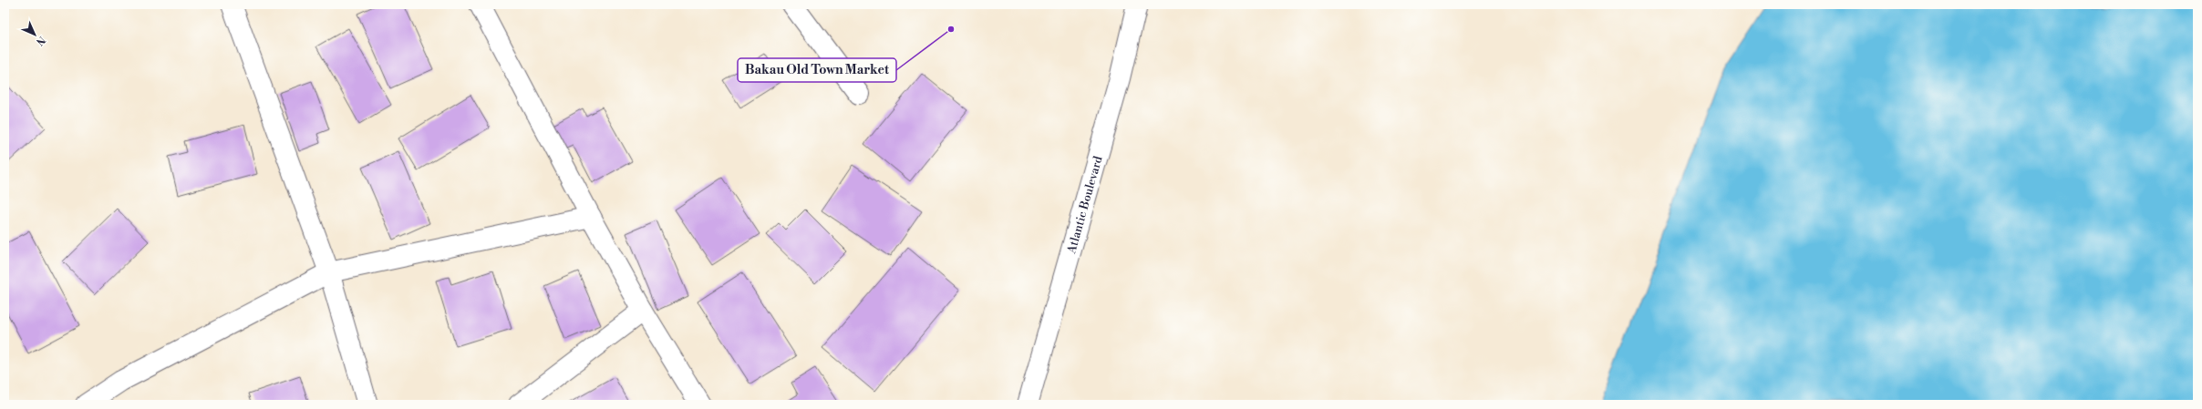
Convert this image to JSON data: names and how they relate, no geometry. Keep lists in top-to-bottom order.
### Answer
{
  "streets": {
    "street": ["Atlantic Boulevard"]
  },
  "places": ["Bakau Old Town Market"],
  "north": "bottom right"
}
